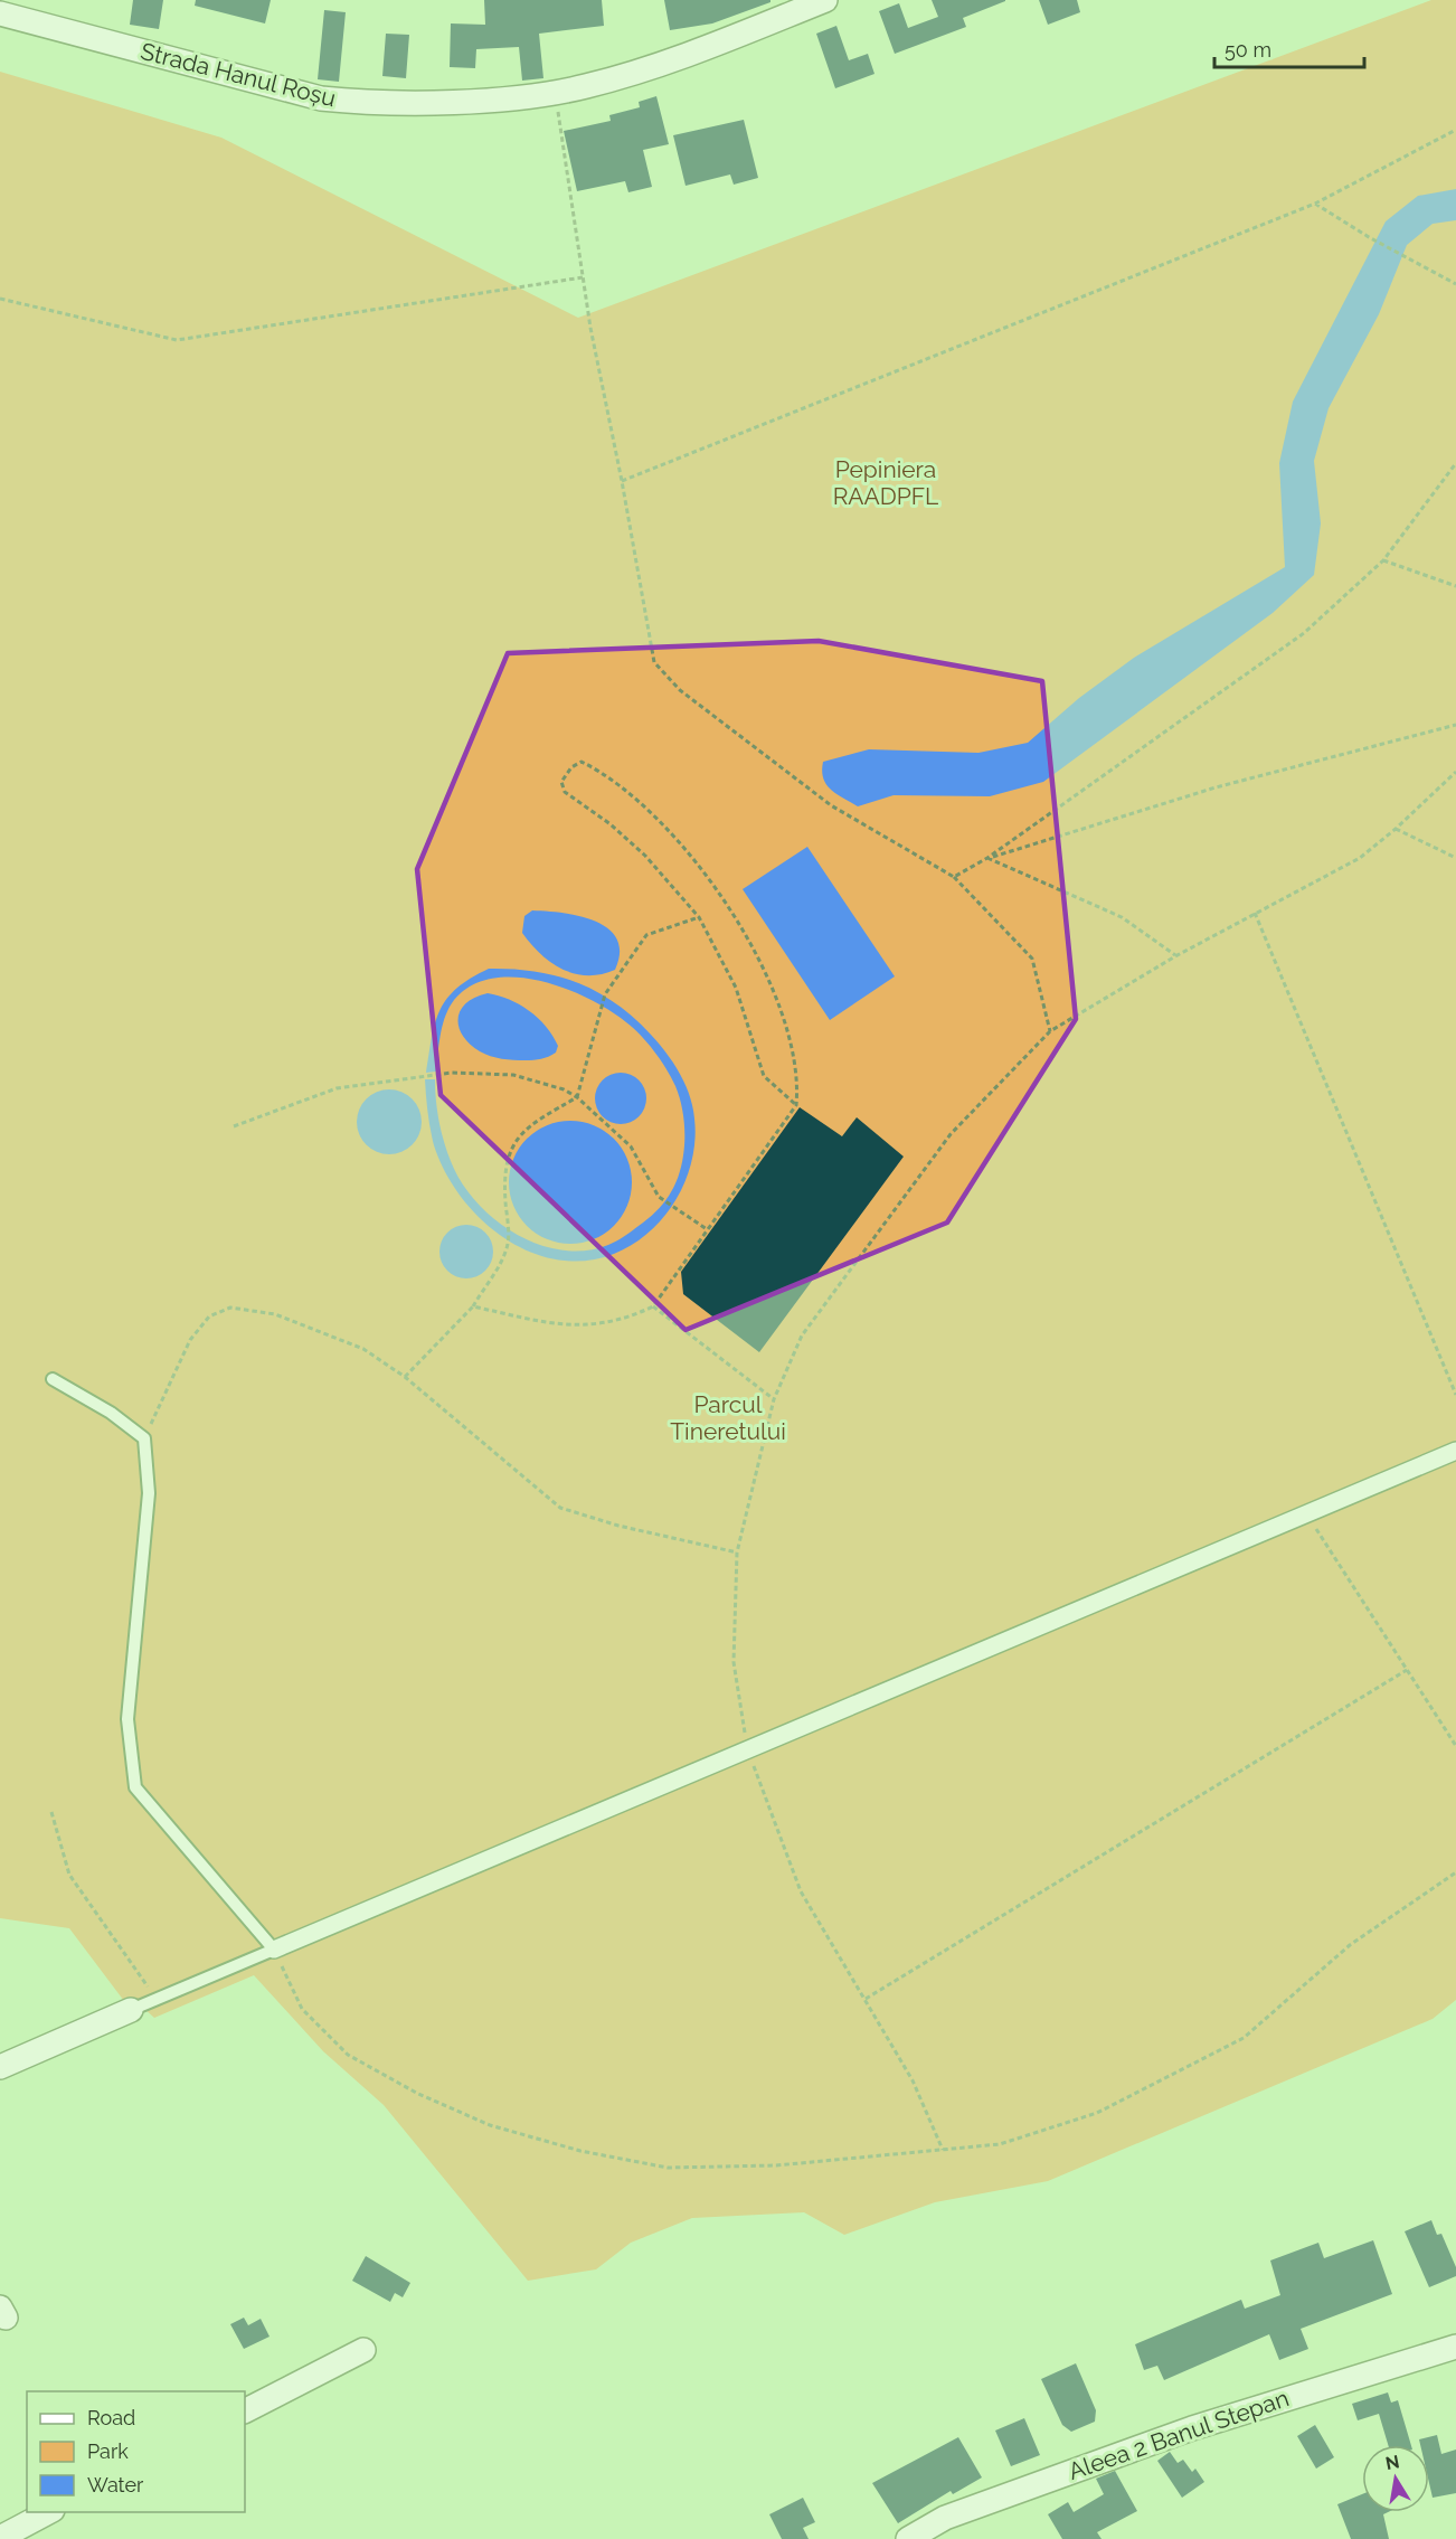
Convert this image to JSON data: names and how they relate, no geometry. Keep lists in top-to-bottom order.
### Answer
{
  "streets": {
    "street": ["Strada Hanul Roșu", "Aleea 2 Banul Stepan"]
  },
  "parks": ["Pepiniera RAADPFL", "Parcul Tineretului"],
  "legend": ["Road", "Park", "Water"],
  "scale_bar": "50 m",
  "north": "top"
}
